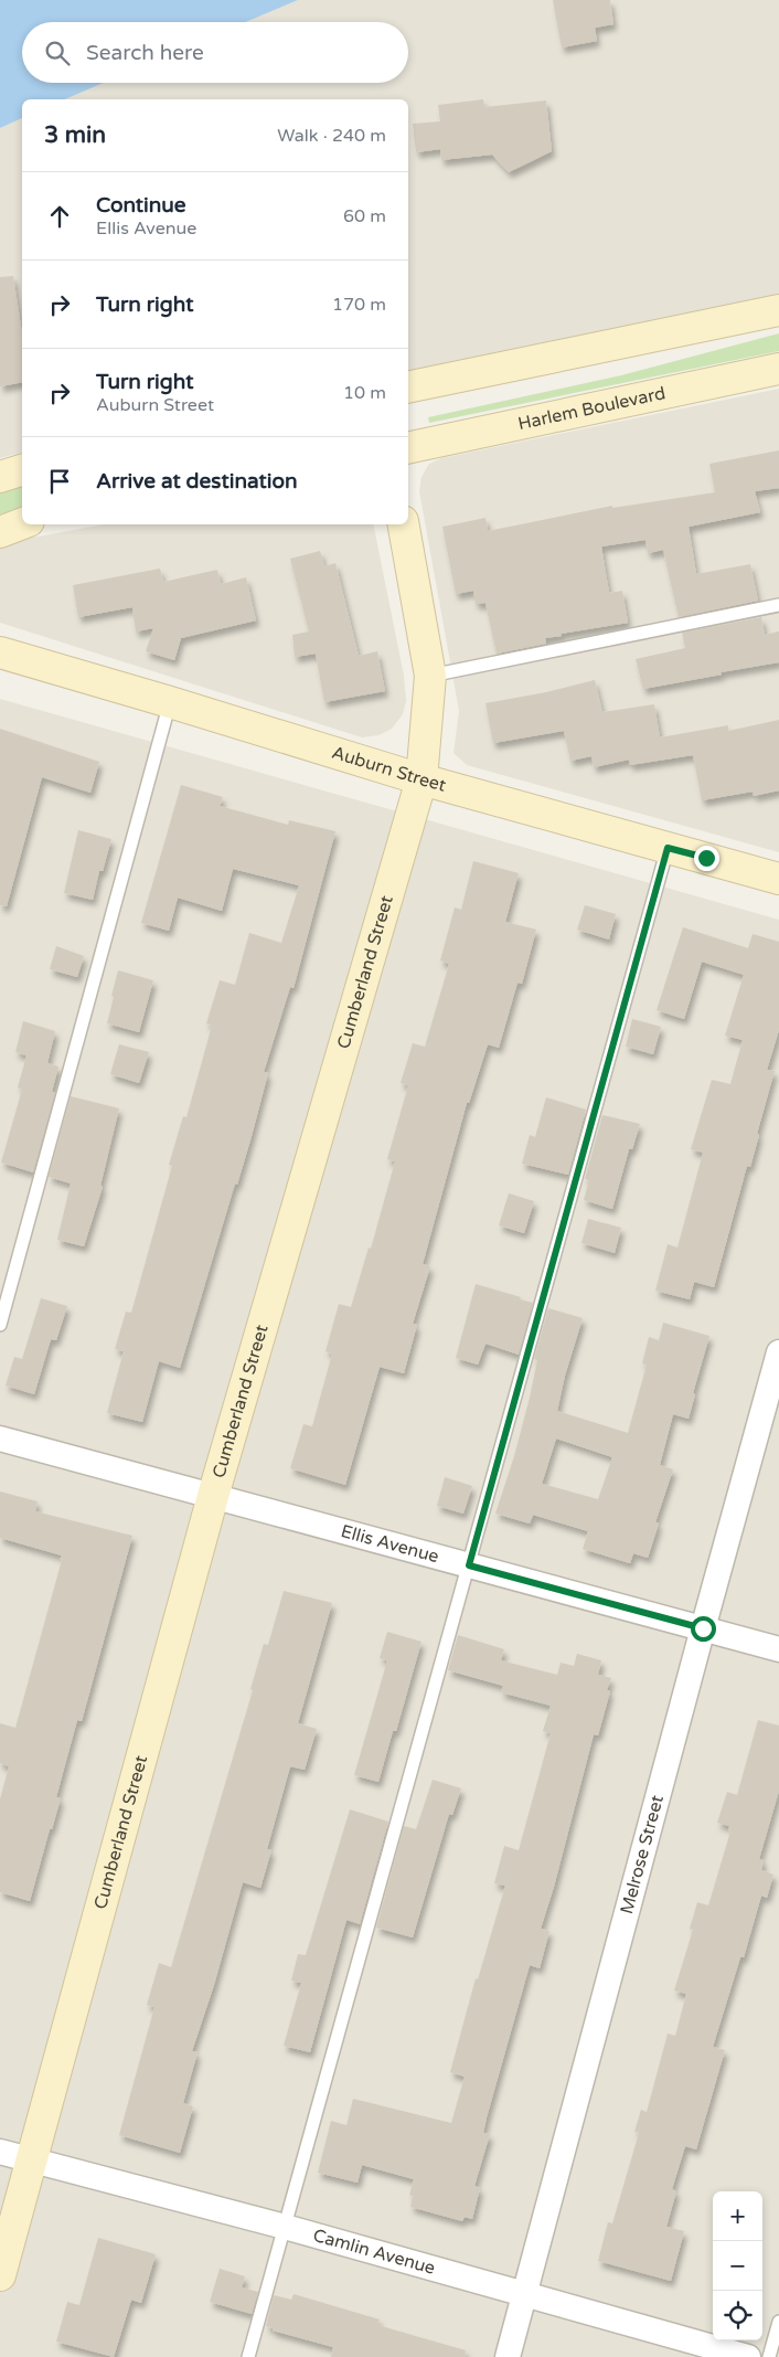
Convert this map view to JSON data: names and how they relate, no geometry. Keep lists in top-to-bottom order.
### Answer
{
  "streets": {
    "street": [
      "Harlem Boulevard",
      "Auburn Street",
      "Cumberland Street",
      "Ellis Avenue",
      "Melrose Street",
      "Camlin Avenue"
    ]
  },
  "crossings": [
    ["Auburn Street", "Cumberland Street"],
    ["Cumberland Street", "Ellis Avenue"],
    ["Cumberland Street", "Camlin Avenue"],
    ["Ellis Avenue", "Melrose Street"],
    ["Melrose Street", "Camlin Avenue"]
  ],
  "page": {
    "search": "Search here",
    "heading": ["3 min", "Walk · 240 m"],
    "list": [
      ["Continue", "Ellis Avenue", "60 m"],
      ["Turn right", "170 m"],
      ["Turn right", "Auburn Street", "10 m"],
      "Arrive at destination"
    ],
    "map_buttons": ["+", "−"]
  }
}
